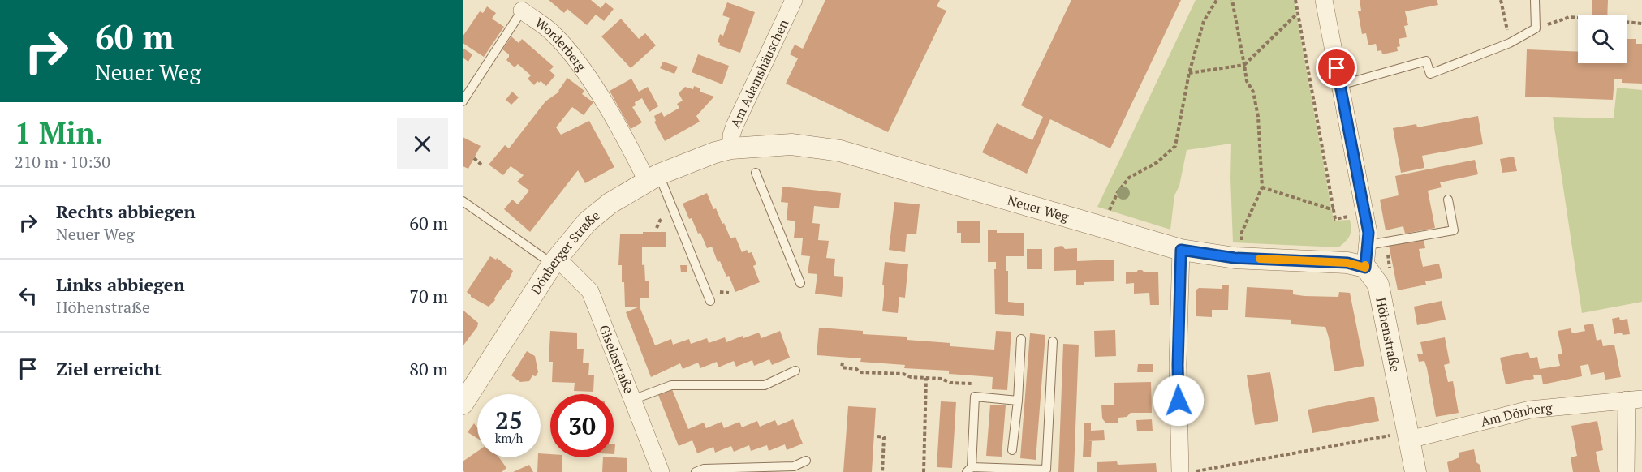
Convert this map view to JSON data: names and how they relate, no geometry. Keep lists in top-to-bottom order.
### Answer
{
  "streets": {
    "street": [
      "Worderberg",
      "Am Adamshäuschen",
      "Neuer Weg",
      "Dönberger Straße",
      "Höhenstraße",
      "Giselastraße",
      "Am Dönberg"
    ]
  },
  "crossings": [
    ["Worderberg", "Dönberger Straße"],
    ["Am Adamshäuschen", "Neuer Weg"],
    ["Am Adamshäuschen", "Dönberger Straße"],
    ["Neuer Weg", "Dönberger Straße"],
    ["Neuer Weg", "Höhenstraße"],
    ["Dönberger Straße", "Giselastraße"],
    ["Höhenstraße", "Am Dönberg"]
  ],
  "page": {
    "turn": ["60 m", "Neuer Weg"],
    "heading": ["1 Min.", "210 m · 10:30"],
    "list": [
      {
        "name": "Rechts abbiegen",
        "note": "Neuer Weg",
        "value": "60 m"
      },
      {
        "name": "Links abbiegen",
        "note": "Höhenstraße",
        "value": "70 m"
      },
      {
        "name": "Ziel erreicht",
        "value": "80 m"
      }
    ],
    "speed": "25 km/h",
    "limit": "30"
  }
}
